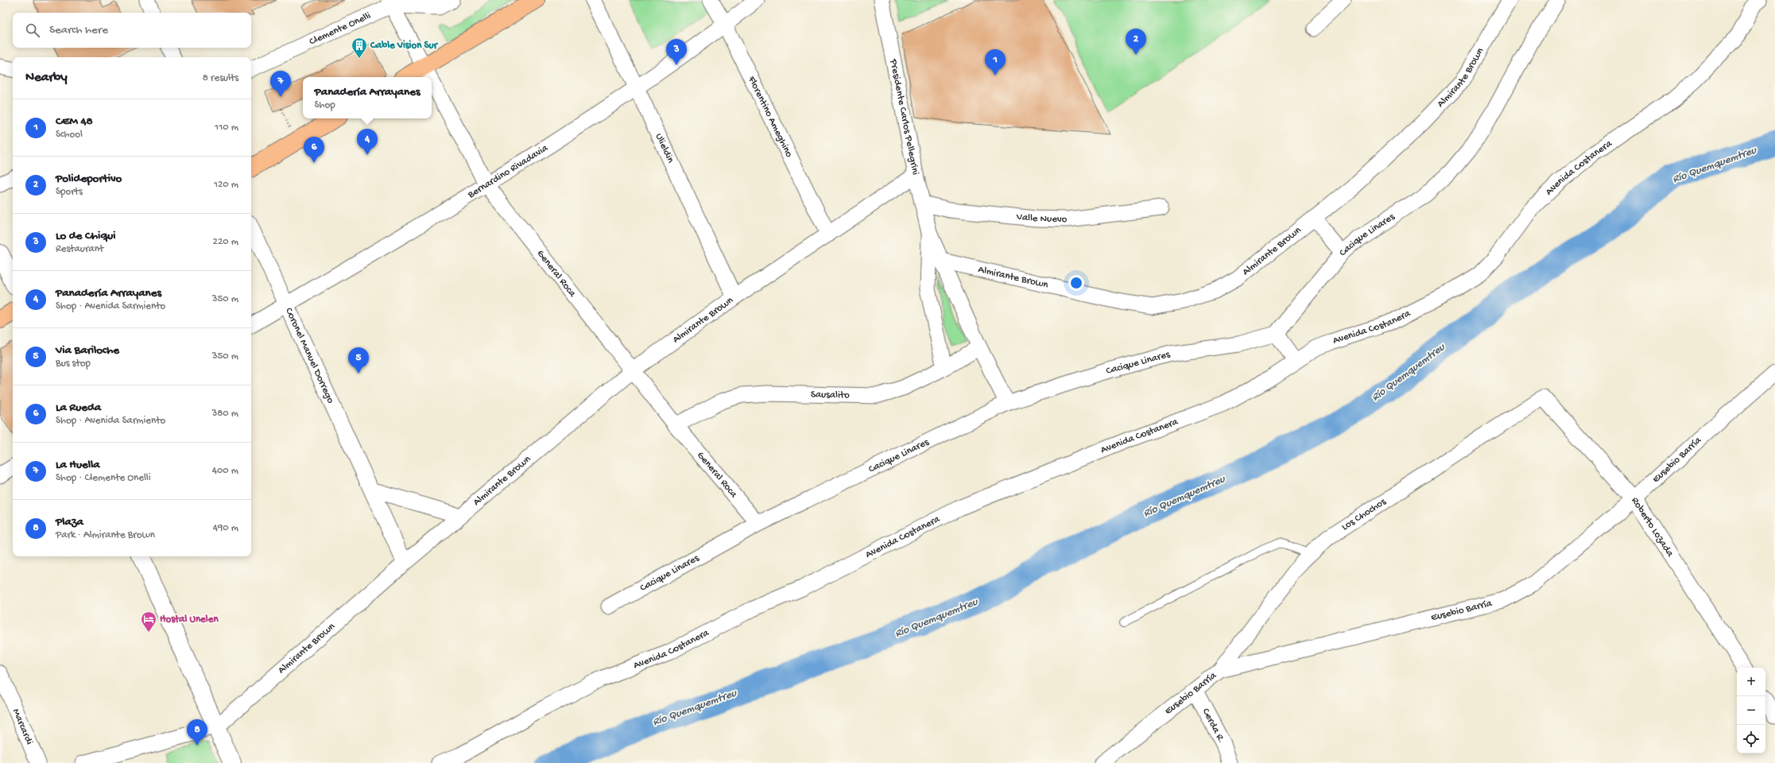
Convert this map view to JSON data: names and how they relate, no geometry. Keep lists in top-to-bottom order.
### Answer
{
  "streets": {
    "street": [
      "Clemente Onelli",
      "Almirante Brown",
      "Florentino Ameghino",
      "Presidente Carlos Pellegrini",
      "Ulieldin",
      "Avenida Costanera",
      "Bernardino Rivadavia",
      "Valle Nuevo",
      "Cacique Linares",
      "General Roca",
      "Coronel Manuel Dorrego",
      "Sausalito",
      "Eusebio Barría",
      "Los Chochos",
      "Roberto Lozada",
      "Marcardi",
      "Cerda R."
    ]
  },
  "crossings": [
    ["Clemente Onelli", "General Roca"],
    ["Almirante Brown", "Florentino Ameghino"],
    ["Almirante Brown", "Presidente Carlos Pellegrini"],
    ["Almirante Brown", "Ulieldin"],
    ["Almirante Brown", "General Roca"],
    ["Almirante Brown", "Coronel Manuel Dorrego"],
    ["Florentino Ameghino", "Bernardino Rivadavia"],
    ["Presidente Carlos Pellegrini", "Valle Nuevo"],
    ["Presidente Carlos Pellegrini", "Cacique Linares"],
    ["Presidente Carlos Pellegrini", "Sausalito"],
    ["Ulieldin", "Bernardino Rivadavia"],
    ["Bernardino Rivadavia", "General Roca"],
    ["Bernardino Rivadavia", "Coronel Manuel Dorrego"],
    ["Cacique Linares", "General Roca"],
    ["General Roca", "Sausalito"],
    ["Eusebio Barría", "Los Chochos"],
    ["Eusebio Barría", "Roberto Lozada"],
    ["Eusebio Barría", "Cerda R."],
    ["Los Chochos", "Roberto Lozada"]
  ],
  "water": ["Río Quemquemtreu"],
  "places": {
    "building": ["Cable Vision Sur"],
    "hotel": ["Hostal Unelen"]
  },
  "page": {
    "search": "Search here",
    "pins": [
      "2",
      "3",
      "1",
      "7",
      "4",
      "6",
      "5",
      "8"
    ],
    "heading": ["Nearby", "8 results"],
    "popup": ["Panadería Arrayanes", "Shop"],
    "list": [
      {
        "mark": "1",
        "name": "CEM 48",
        "note": "School",
        "value": "110 m"
      },
      {
        "mark": "2",
        "name": "Polideportivo",
        "note": "Sports",
        "value": "120 m"
      },
      {
        "mark": "3",
        "name": "Lo de Chiqui",
        "note": "Restaurant",
        "value": "220 m"
      },
      {
        "mark": "4",
        "name": "Panadería Arrayanes",
        "note": "Shop · Avenida Sarmiento",
        "value": "350 m"
      },
      {
        "mark": "5",
        "name": "Via Bariloche",
        "note": "Bus stop",
        "value": "350 m"
      },
      {
        "mark": "6",
        "name": "La Rueda",
        "note": "Shop · Avenida Sarmiento",
        "value": "380 m"
      },
      {
        "mark": "7",
        "name": "La Huella",
        "note": "Shop · Clemente Onelli",
        "value": "400 m"
      },
      {
        "mark": "8",
        "name": "Plaza",
        "note": "Park · Almirante Brown",
        "value": "490 m"
      }
    ],
    "map_buttons": ["+", "−"]
  }
}
